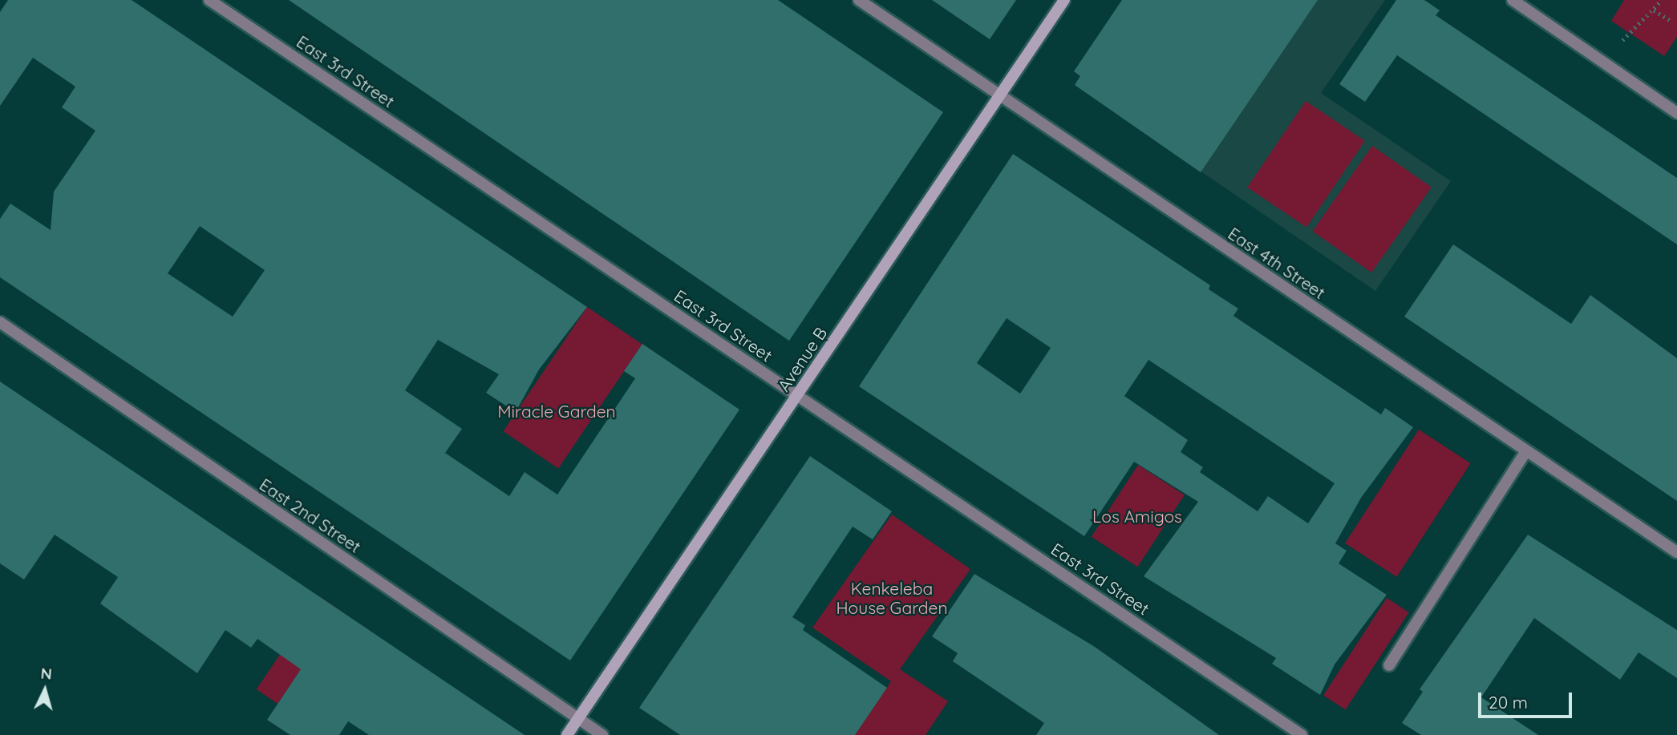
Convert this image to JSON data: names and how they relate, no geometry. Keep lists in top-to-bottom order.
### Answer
{
  "streets": {
    "street": [
      "East 3rd Street",
      "East 4th Street",
      "Avenue B",
      "East 2nd Street"
    ]
  },
  "crossings": [
    ["East 3rd Street", "Avenue B"],
    ["East 4th Street", "Avenue B"],
    ["Avenue B", "East 2nd Street"]
  ],
  "parks": ["Miracle Garden", "Los Amigos", "Kenkeleba House Garden"],
  "scale_bar": "20 m",
  "north": "top"
}
